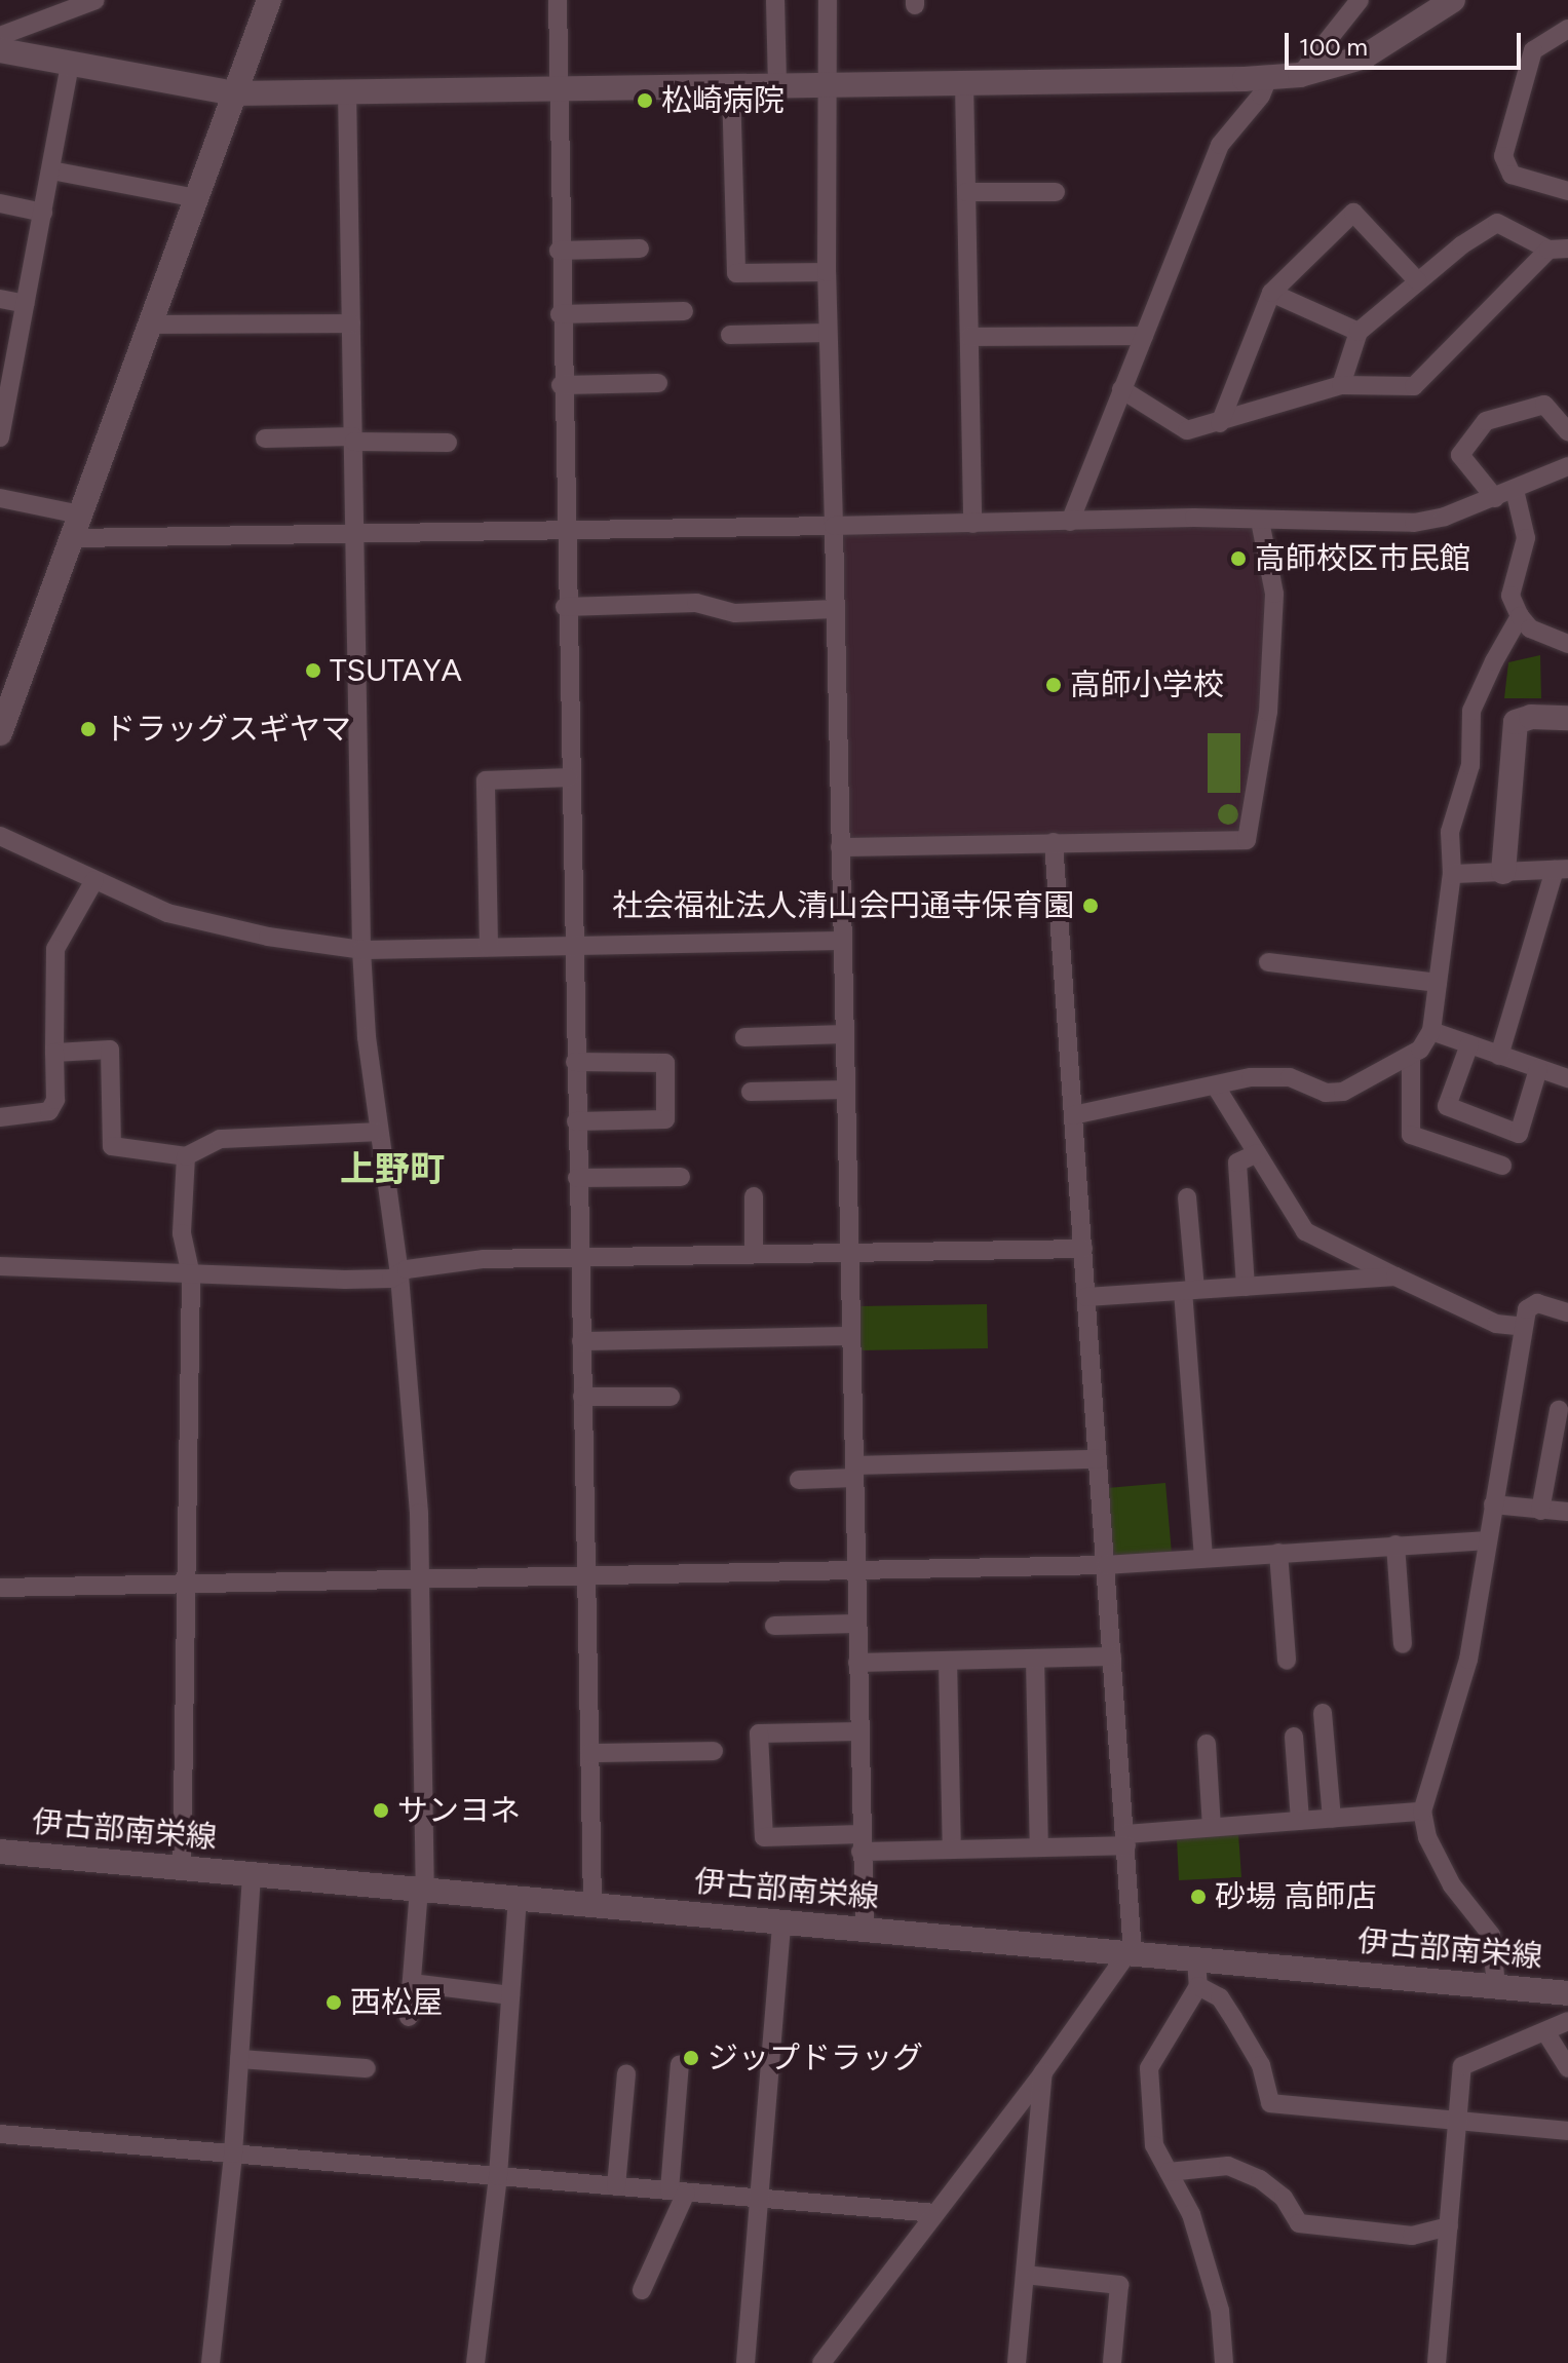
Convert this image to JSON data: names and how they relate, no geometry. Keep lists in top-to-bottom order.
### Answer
{
  "streets": {
    "street": ["伊古部南栄線"]
  },
  "districts": ["上野町"],
  "places": [
    "松崎病院",
    "高師校区市民館",
    "TSUTAYA",
    "高師小学校",
    "ドラッグスギヤマ",
    "社会福祉法人清山会円通寺保育園",
    "サンヨネ",
    "砂場 高師店",
    "西松屋",
    "ジップドラッグ"
  ],
  "scale_bar": "100 m"
}
